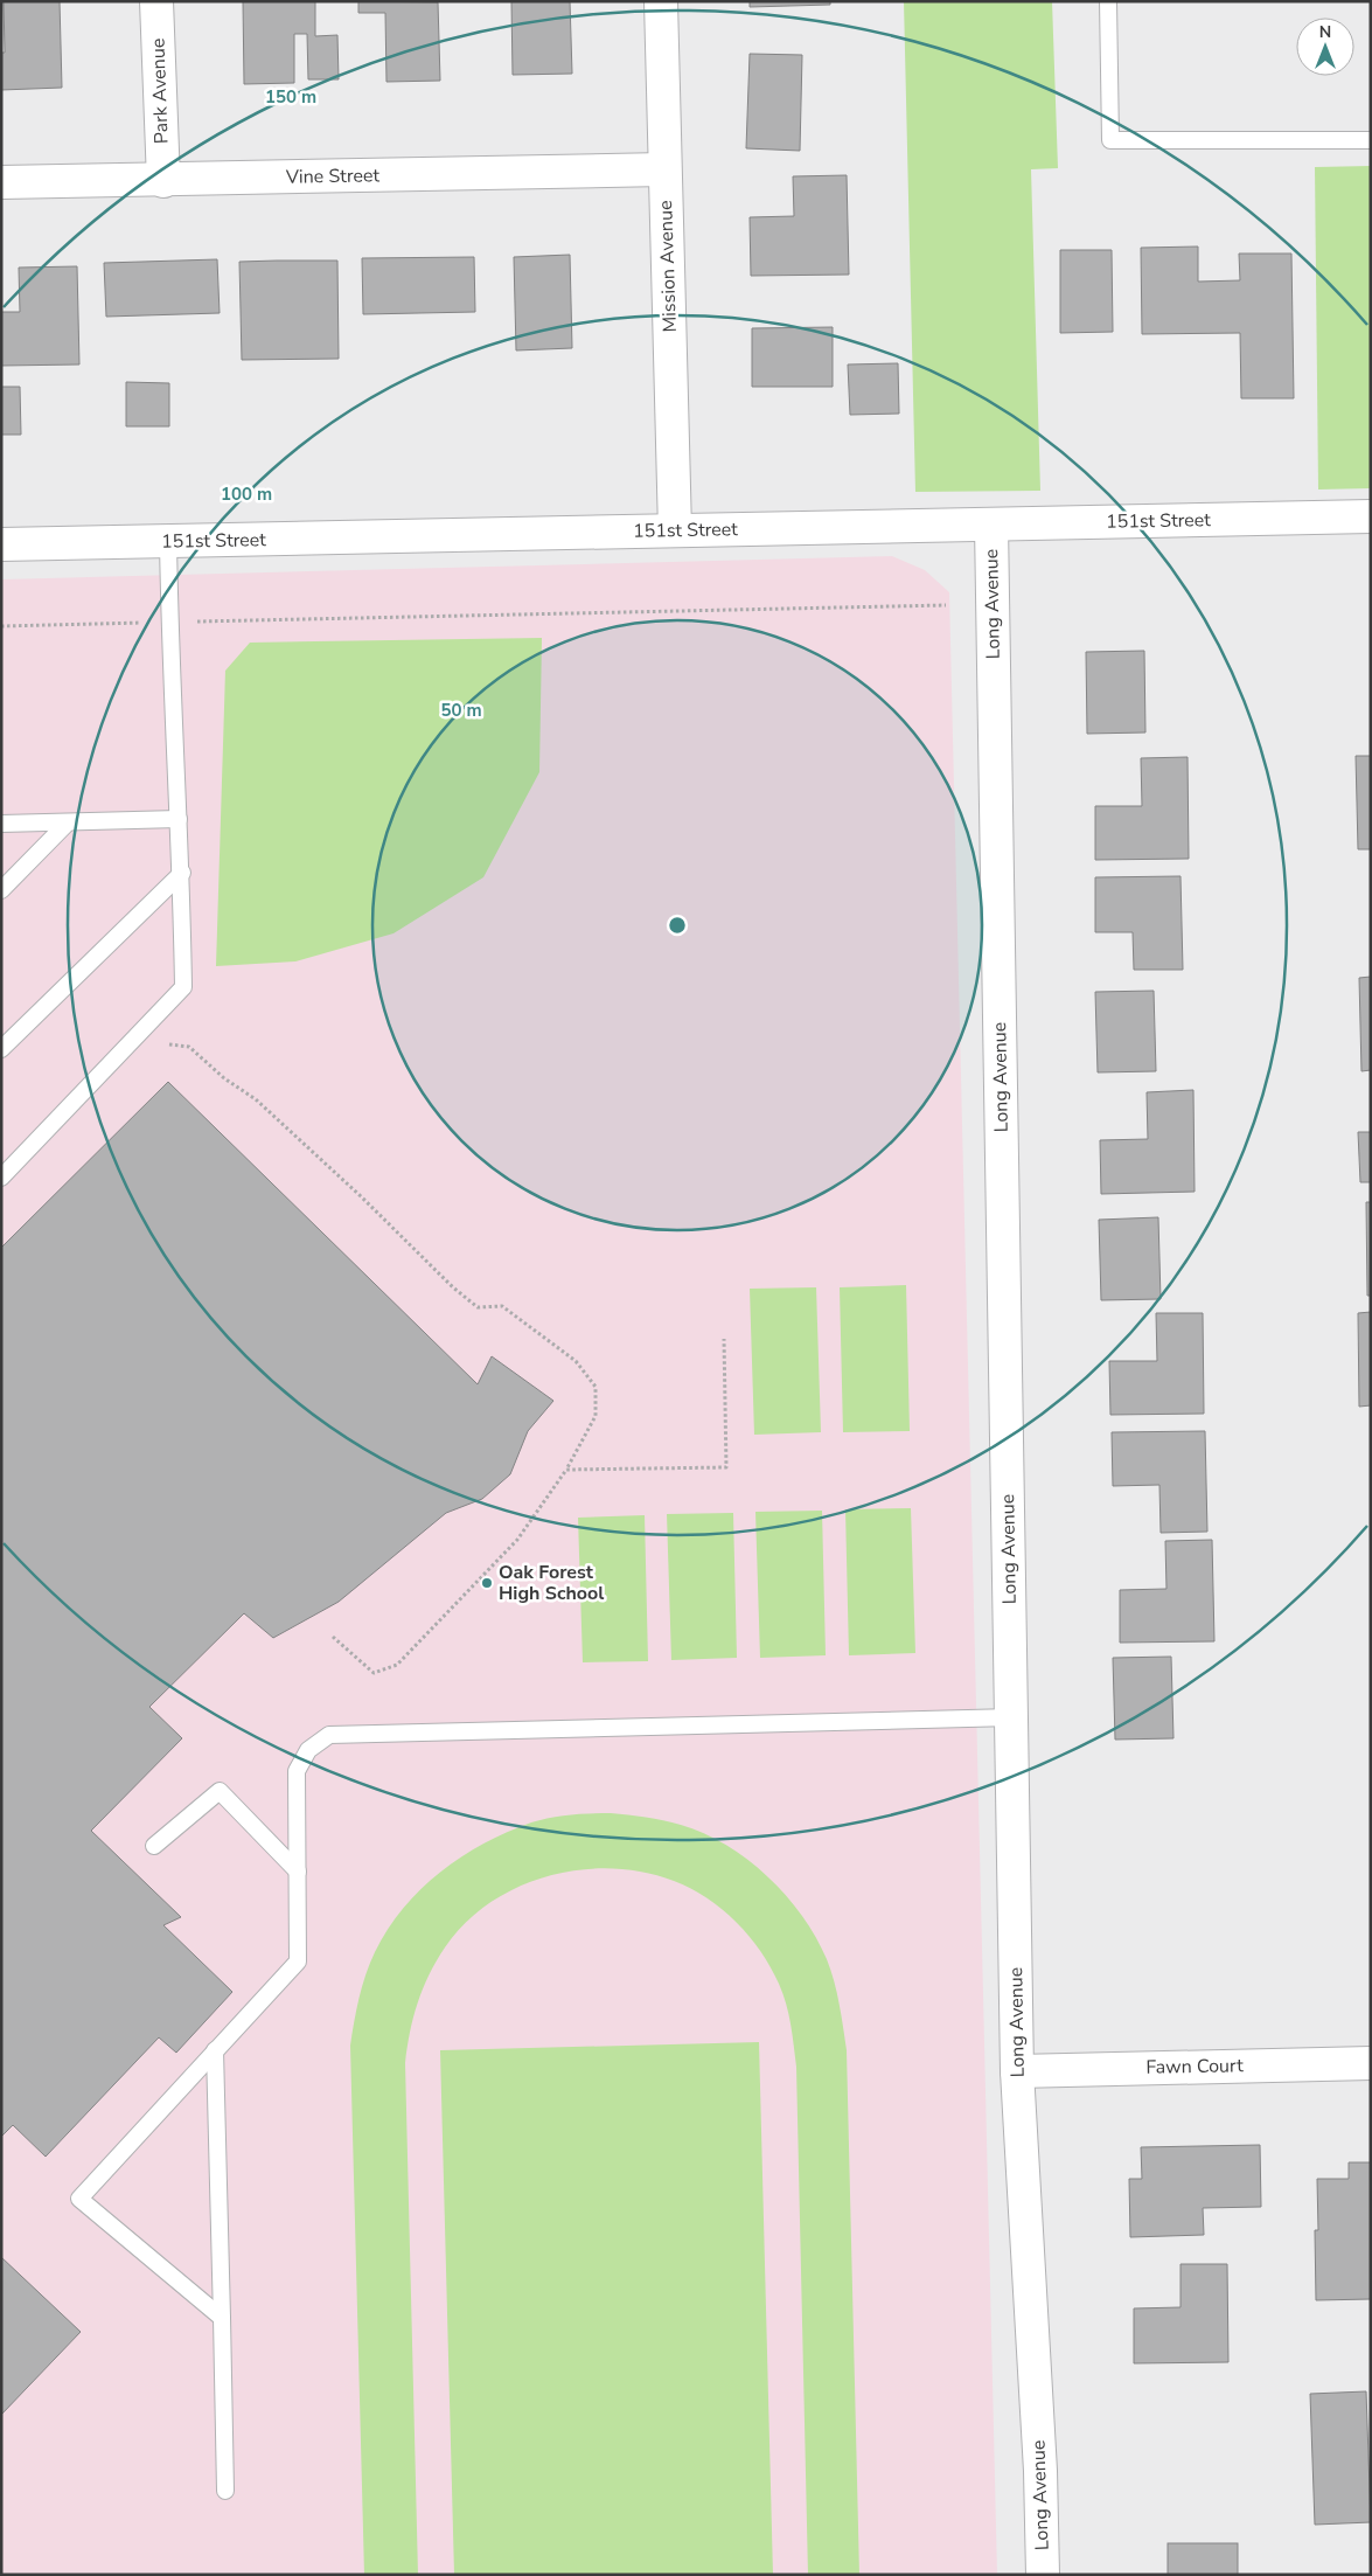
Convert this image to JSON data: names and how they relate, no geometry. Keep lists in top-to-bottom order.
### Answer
{
  "streets": {
    "street": [
      "Park Avenue",
      "Vine Street",
      "Mission Avenue",
      "151st Street",
      "Long Avenue",
      "Fawn Court"
    ]
  },
  "crossings": [
    ["Park Avenue", "Vine Street"],
    ["Vine Street", "Mission Avenue"],
    ["Mission Avenue", "151st Street"],
    ["151st Street", "Long Avenue"],
    ["Long Avenue", "Fawn Court"]
  ],
  "places": ["Oak Forest High School"],
  "north": "top",
  "rings": ["150 m", "100 m", "50 m"]
}
